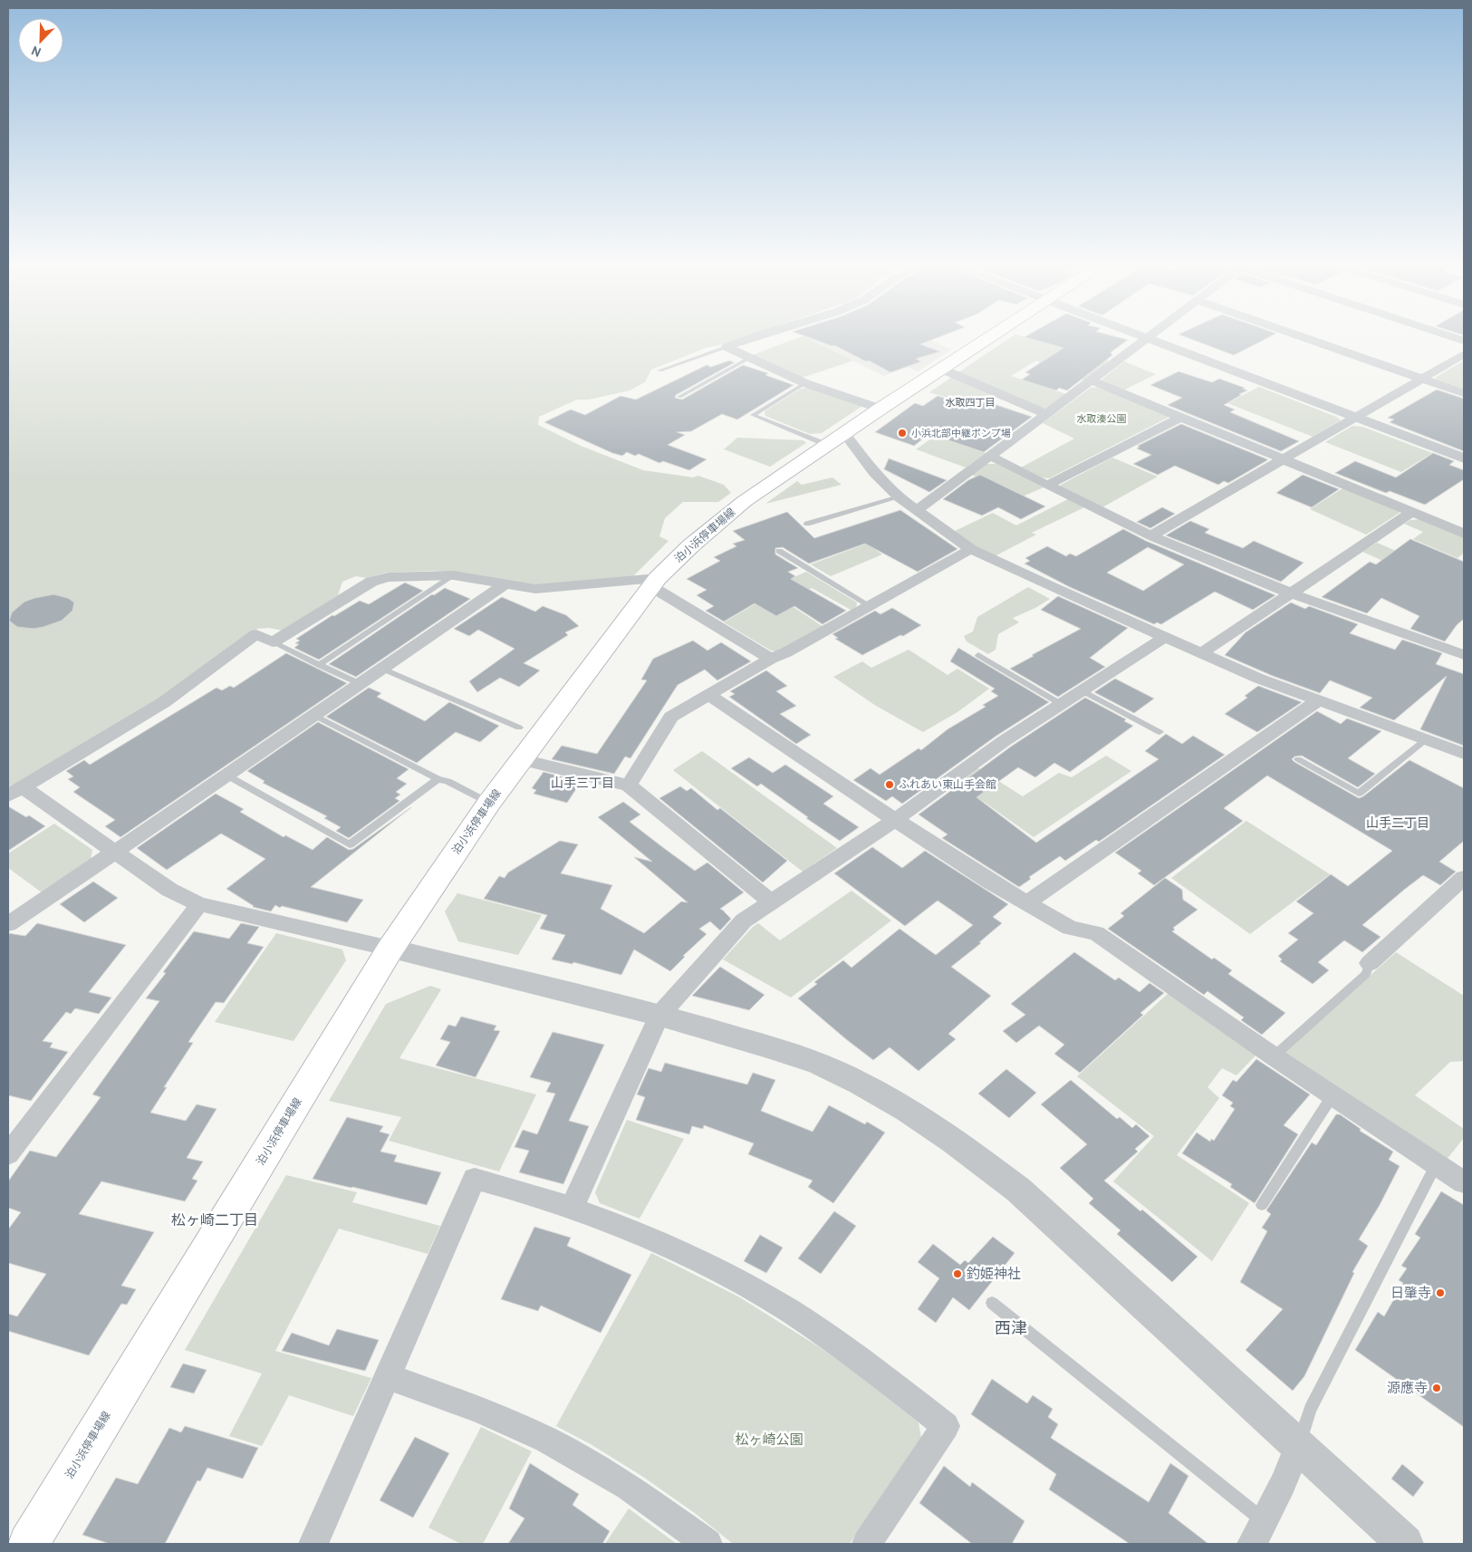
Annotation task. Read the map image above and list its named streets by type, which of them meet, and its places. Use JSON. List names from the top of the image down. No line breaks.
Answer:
{"streets":{"main road":["泊小浜停車場線"]},"districts":["水取四丁目","山手三丁目","山手二丁目","松ヶ崎二丁目","西津"],"parks":["水取湊公園","松ヶ崎公園"],"places":["小浜北部中継ポンプ場","ふれあい東山手会館","釣姫神社","日肇寺","源應寺"],"north":"bottom left"}
